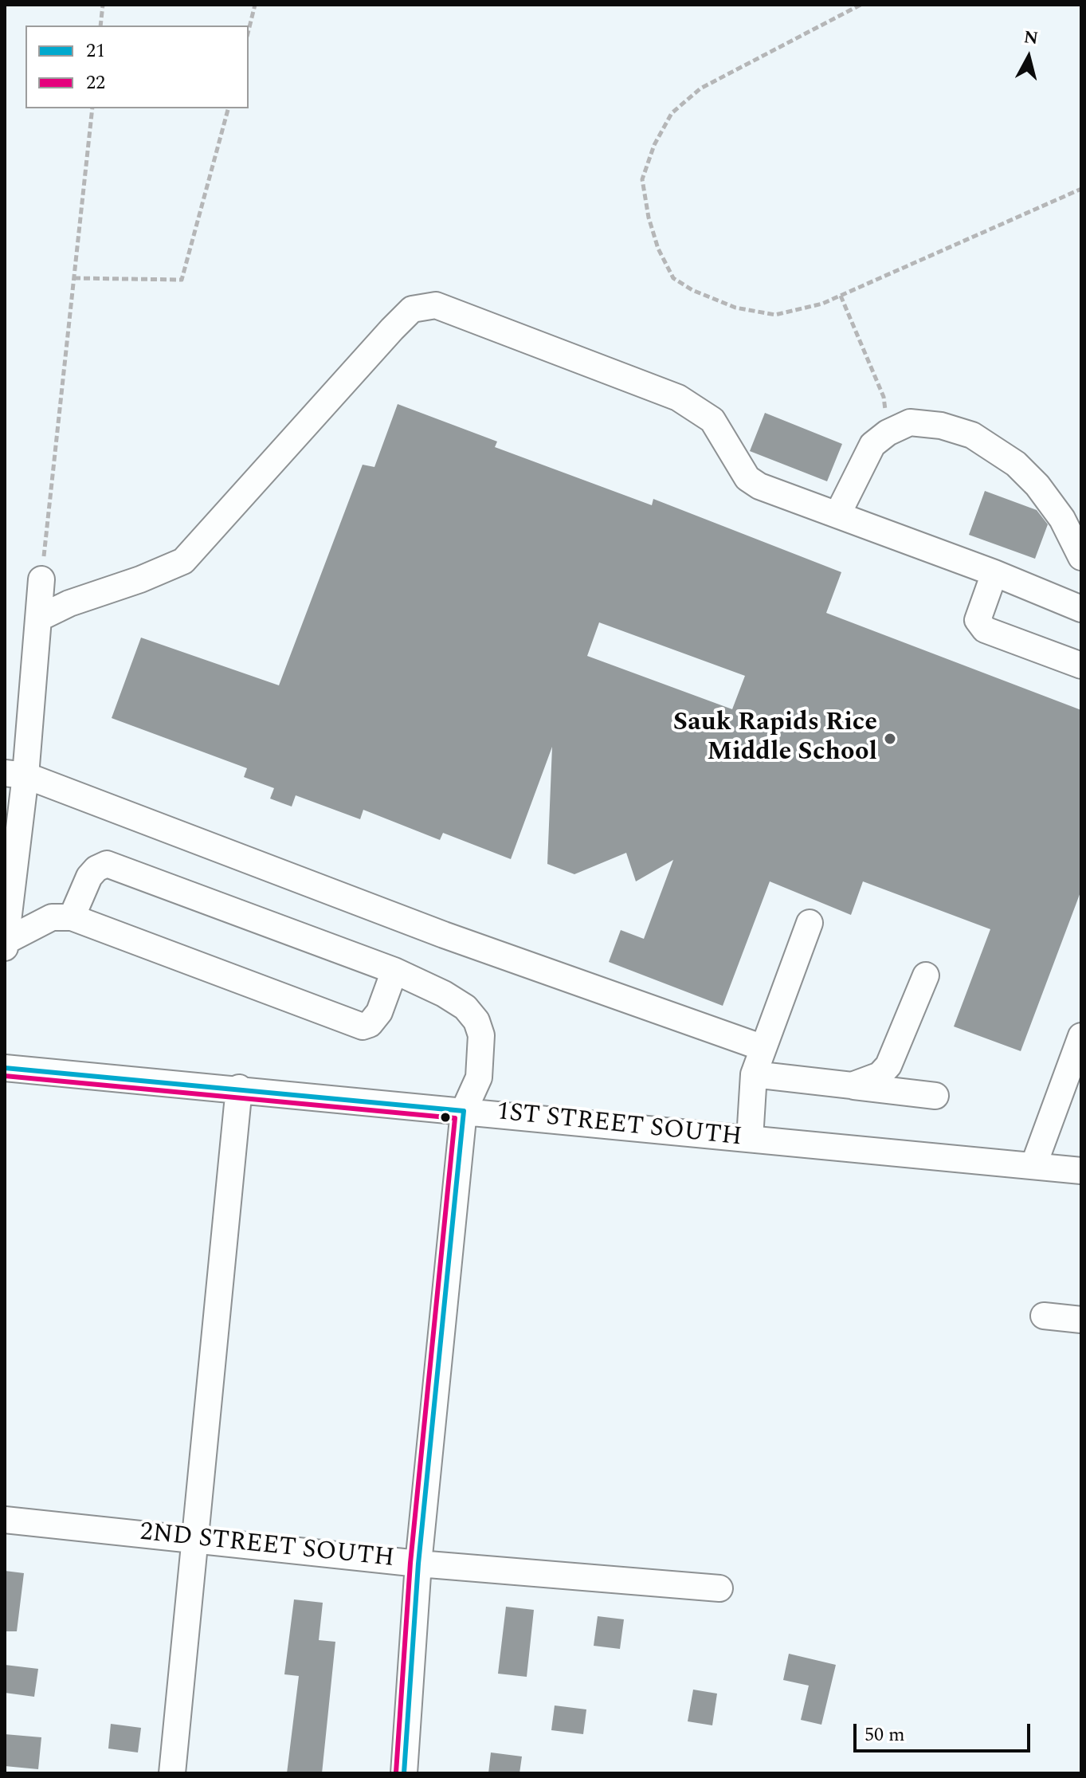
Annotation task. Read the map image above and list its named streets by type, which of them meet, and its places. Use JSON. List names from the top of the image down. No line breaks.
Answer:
{"streets":{"street":["1ST STREET SOUTH","2ND STREET SOUTH"]},"places":["Sauk Rapids Rice Middle School"],"lines":["transit line 21","transit line 22"],"legend":["21","22"],"scale_bar":"50 m","north":"top"}
